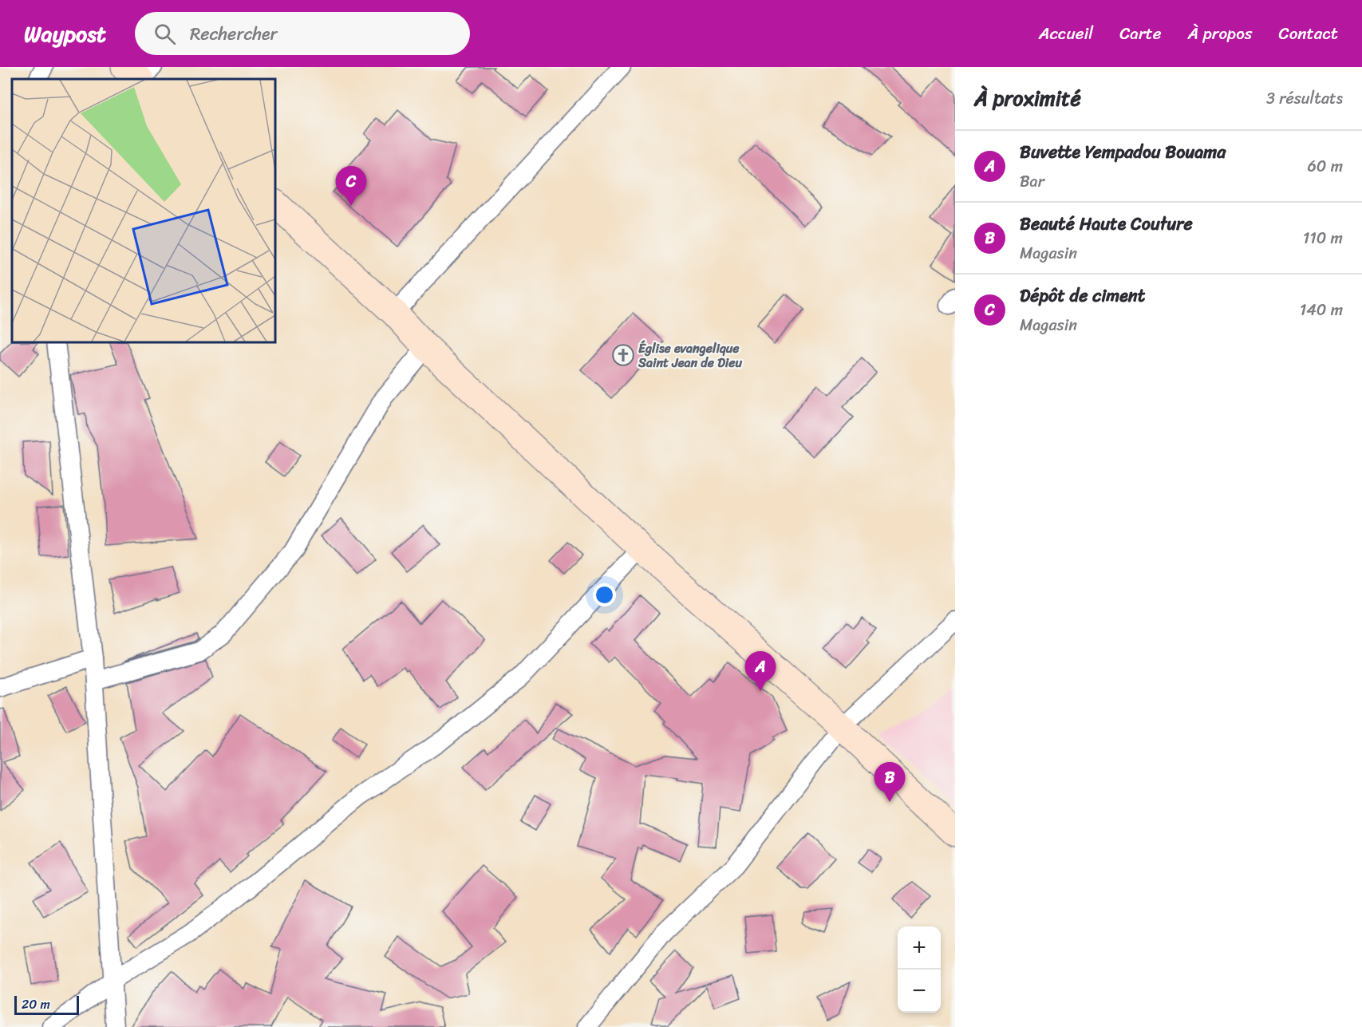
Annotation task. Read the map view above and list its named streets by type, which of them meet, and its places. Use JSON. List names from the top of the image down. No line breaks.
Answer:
{"places":{"church":["Église evangelique Saint Jean de Dieu"]},"scale_bar":"20 m","page":{"header":"Waypost","search":"Rechercher","nav":["Accueil","Carte","À propos","Contact"],"heading":["À proximité","3 résultats"],"list":[{"mark":"A","name":"Buvette Yempadou Bouama","note":"Bar","value":"60 m"},{"mark":"B","name":"Beauté Haute Couture","note":"Magasin","value":"110 m"},{"mark":"C","name":"Dépôt de ciment","note":"Magasin","value":"140 m"}],"pins":["C","A","B"],"map_buttons":["+","−"],"scale":"20 m"}}
